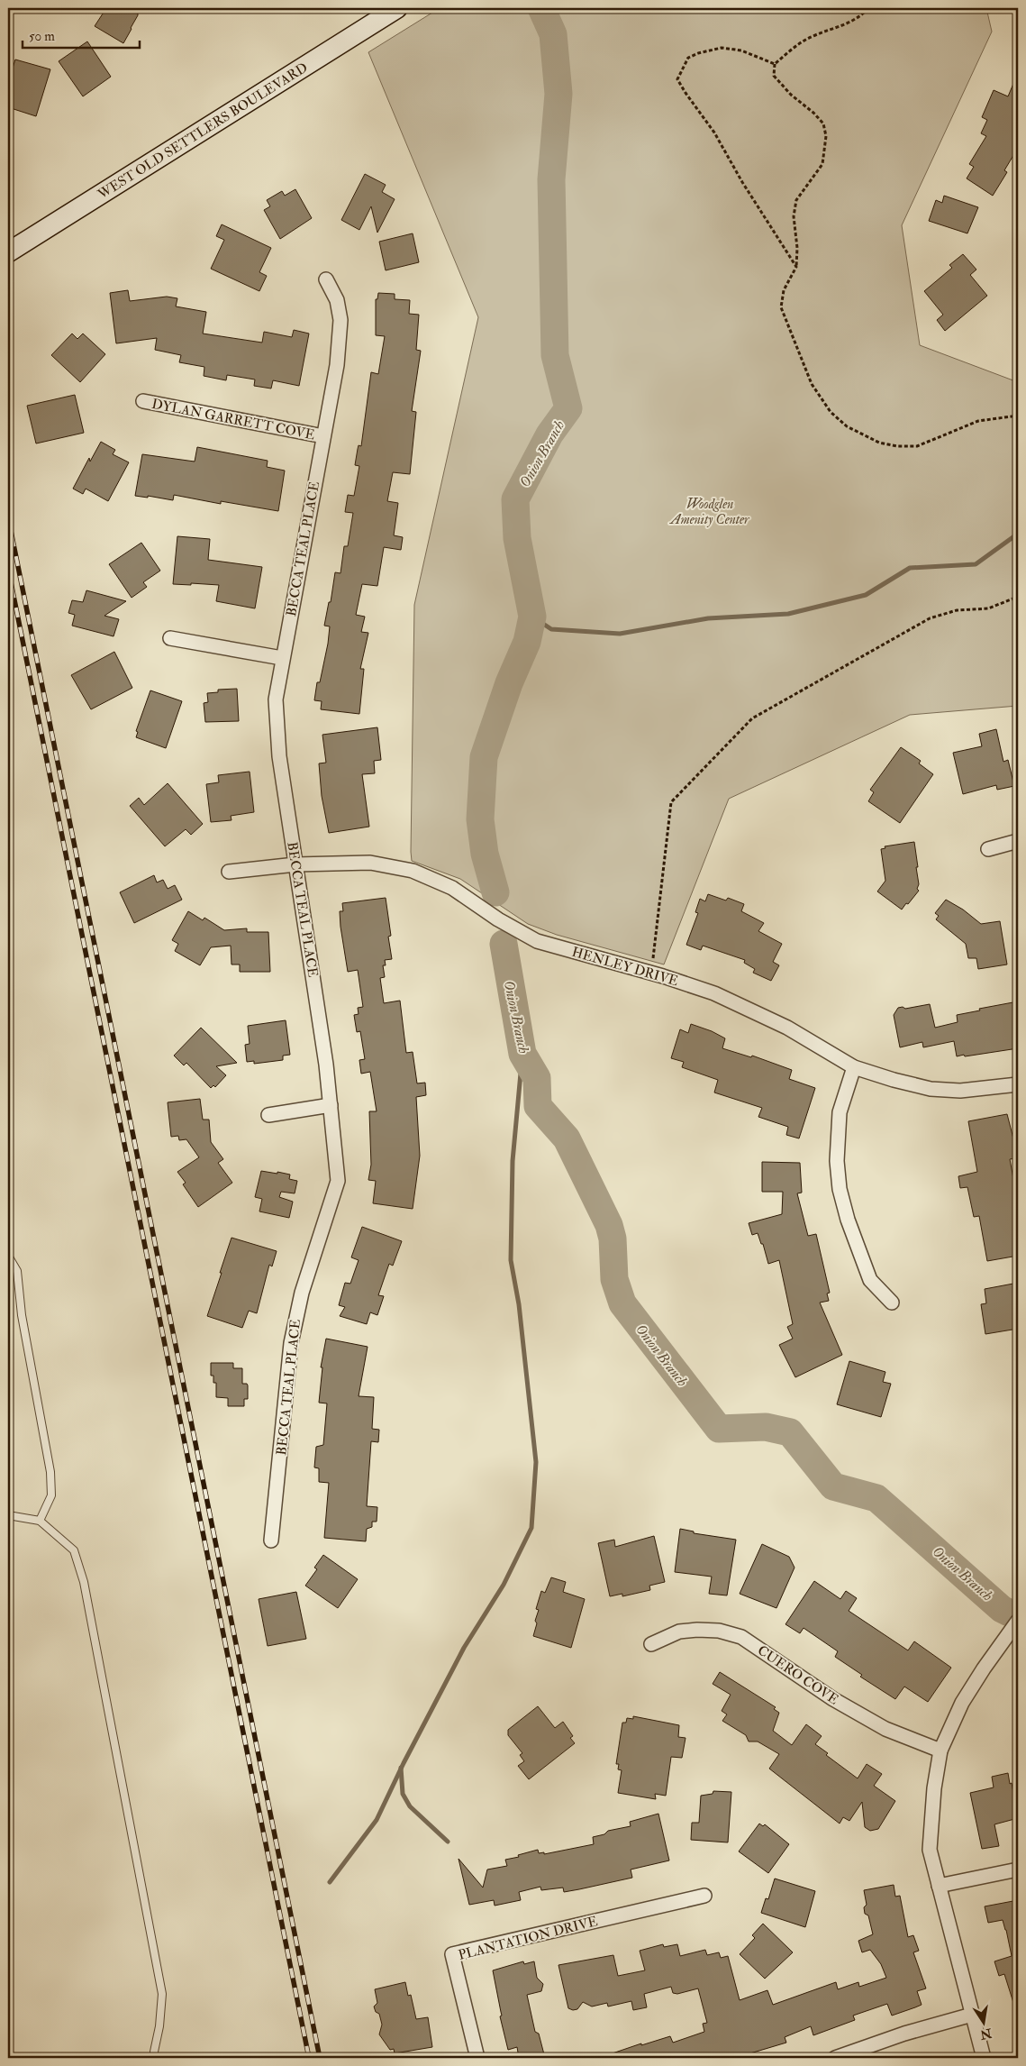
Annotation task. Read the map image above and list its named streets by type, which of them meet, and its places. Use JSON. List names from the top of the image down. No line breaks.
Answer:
{"streets":{"main road":["WEST OLD SETTLERS BOULEVARD"],"street":["DYLAN GARRETT COVE","BECCA TEAL PLACE","HENLEY DRIVE","CUERO COVE","PLANTATION DRIVE"]},"crossings":[["DYLAN GARRETT COVE","BECCA TEAL PLACE"],["BECCA TEAL PLACE","HENLEY DRIVE"]],"water":["Onion Branch"],"parks":["Woodglen Amenity Center"],"scale_bar":"50 m","north":"bottom"}
